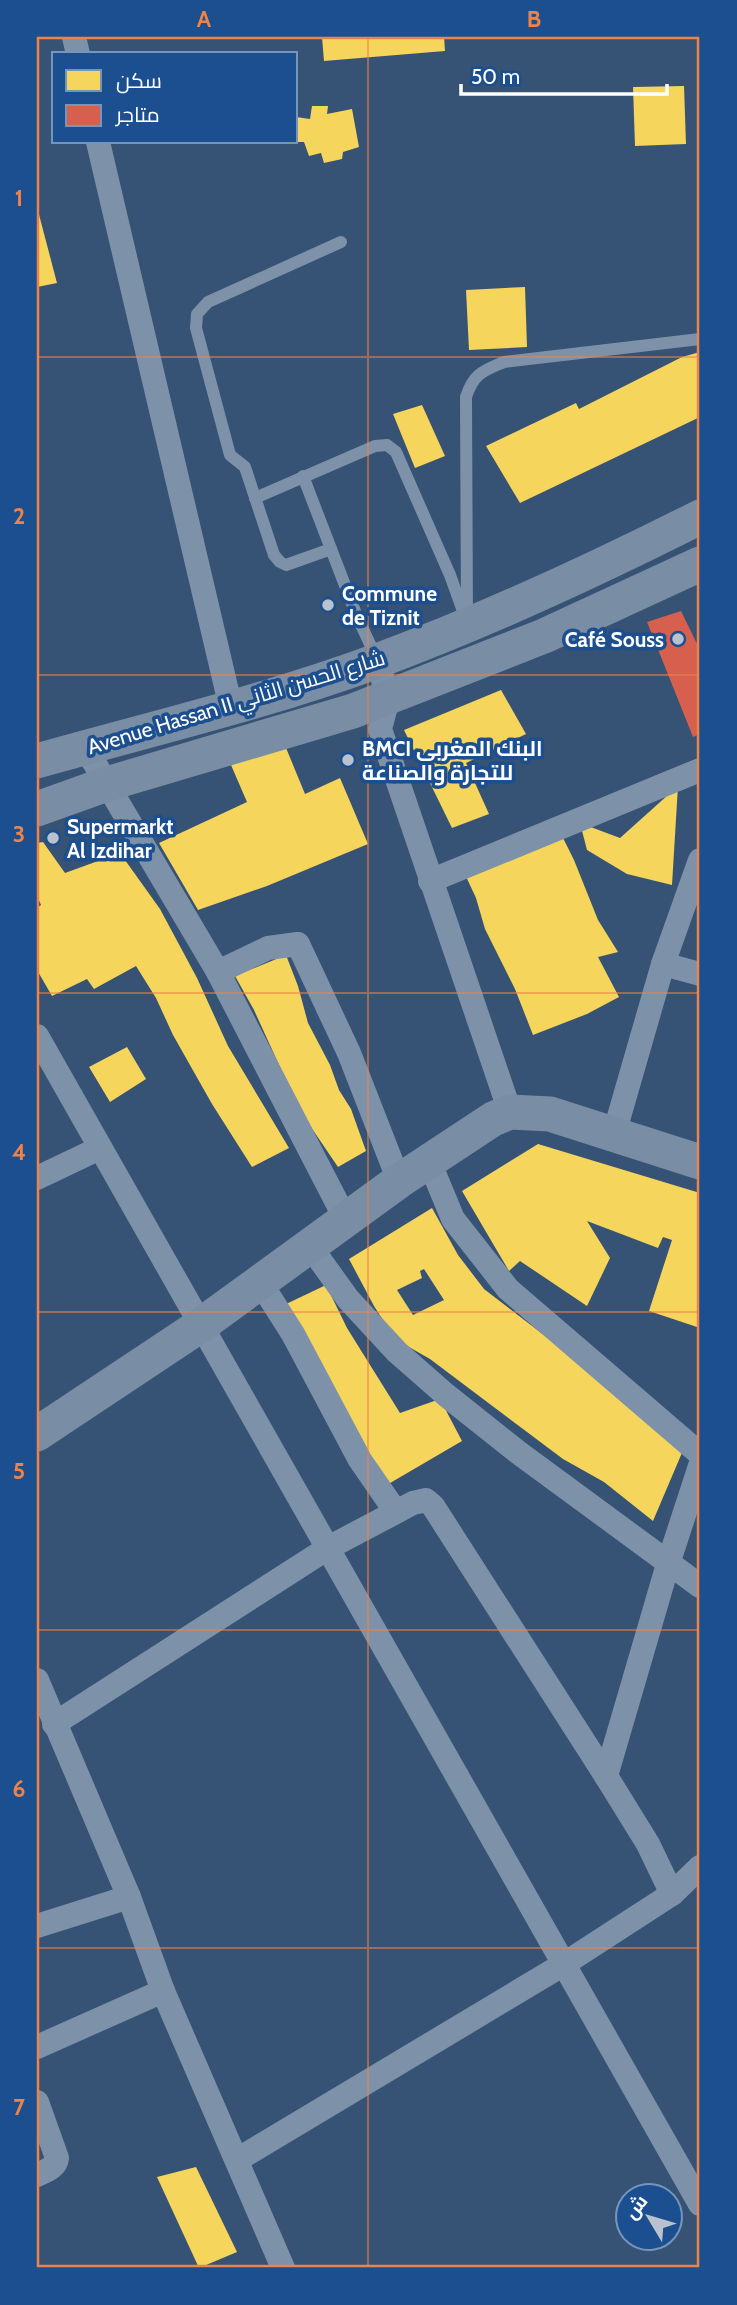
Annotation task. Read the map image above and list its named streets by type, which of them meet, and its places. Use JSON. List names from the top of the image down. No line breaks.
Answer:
{"streets":{"main road":["Avenue Hassan II شارع الحسن الثاني"]},"places":["Commune de Tiznit","Café Souss","BMCI البنك المغربي للتجارة والصناعة","Supermarkt Al Izdihar"],"legend":["سكن","متاجر"],"scale_bar":"50 m","north":"top left","grid":{"columns":["A","B"],"rows":["1","2","3","4","5","6","7"]}}
